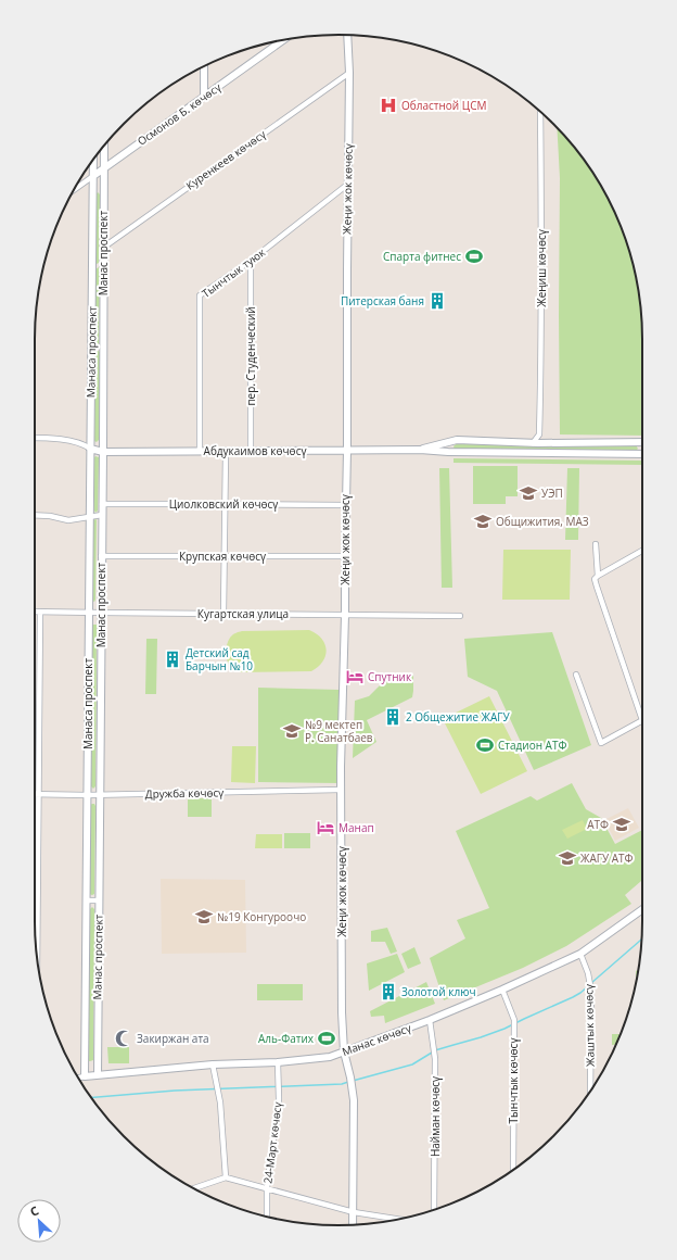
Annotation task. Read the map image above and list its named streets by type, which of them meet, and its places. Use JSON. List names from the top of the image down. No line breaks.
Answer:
{"streets":{"main road":["Осмонов Б. көчөсү","Жеңи жок көчөсү","Манас проспект","Манаса проспект","Абдукаимов көчөсү","Манас көчөсү"],"street":["Куренкеев көчөсү","Жеңиш көчөсү","Тынчтык туюк","пер. Студенческий","Циолковский көчөсү","Крупская көчөсү","Кугартская улица","Дружба көчөсү","Жаштык көчөсү","Тынчтык көчөсү","Найман көчөсү","24-Март көчөсү"]},"crossings":[["Осмонов Б. көчөсү","Манас проспект"],["Осмонов Б. көчөсү","Манаса проспект"],["Куренкеев көчөсү","Жеңи жок көчөсү"],["Куренкеев көчөсү","Манас проспект"],["Жеңи жок көчөсү","Тынчтык туюк"],["Жеңи жок көчөсү","Абдукаимов көчөсү"],["Жеңи жок көчөсү","Циолковский көчөсү"],["Жеңи жок көчөсү","Крупская көчөсү"],["Жеңи жок көчөсү","Кугартская улица"],["Жеңи жок көчөсү","Дружба көчөсү"],["Жеңи жок көчөсү","Манас көчөсү"],["Манас проспект","Абдукаимов көчөсү"],["Манас проспект","Циолковский көчөсү"],["Манас проспект","Крупская көчөсү"],["Манас проспект","Кугартская улица"],["Манас проспект","Дружба көчөсү"],["Манас проспект","Манас көчөсү"],["Тынчтык туюк","пер. Студенческий"],["Тынчтык туюк","Абдукаимов көчөсү"],["Манаса проспект","Абдукаимов көчөсү"],["Манаса проспект","Кугартская улица"],["Манаса проспект","Дружба көчөсү"],["Манаса проспект","Манас көчөсү"],["пер. Студенческий","Абдукаимов көчөсү"],["Жаштык көчөсү","Манас көчөсү"],["Манас көчөсү","Тынчтык көчөсү"],["Манас көчөсү","Найман көчөсү"],["Манас көчөсү","24-Март көчөсү"]],"places":{"hospital":["Областной ЦСМ"],"sports":["Спарта фитнес","Стадион АТФ","Аль-Фатих"],"building":["Питерская баня","Детский сад Барчын №10","2 Общежитие ЖАГУ","Золотой ключ"],"school or university":["УЭП","Общижития, МАЗ","№9 мектеп Р. Санатбаев","АТФ","ЖАГУ АТФ","№19 Конгуроочо"],"hotel":["Спутник","Манап"],"mosque":["Закиржан ата"]},"north":"top left"}
